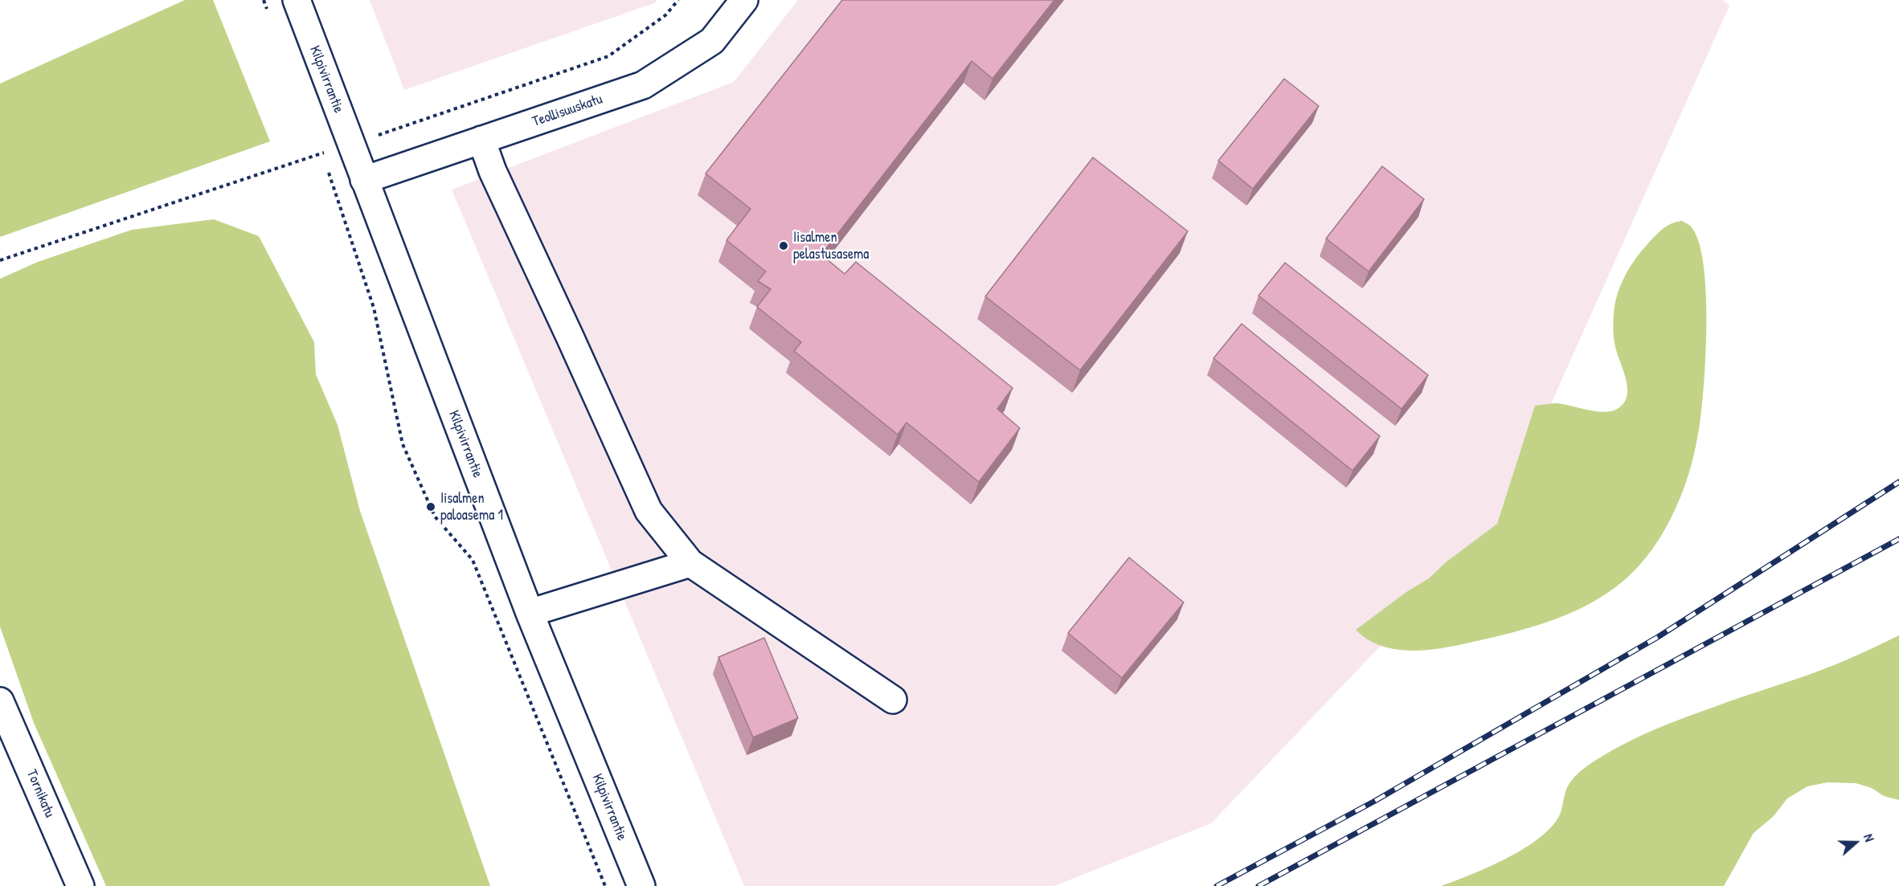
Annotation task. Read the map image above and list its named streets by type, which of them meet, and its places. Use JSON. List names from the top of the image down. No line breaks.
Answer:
{"streets":{"street":["Kilpivirrantie","Teollisuuskatu","Tornikatu"]},"crossings":[["Kilpivirrantie","Teollisuuskatu"]],"places":["Iisalmen pelastusasema","Iisalmen paloasema 1"],"north":"right"}
